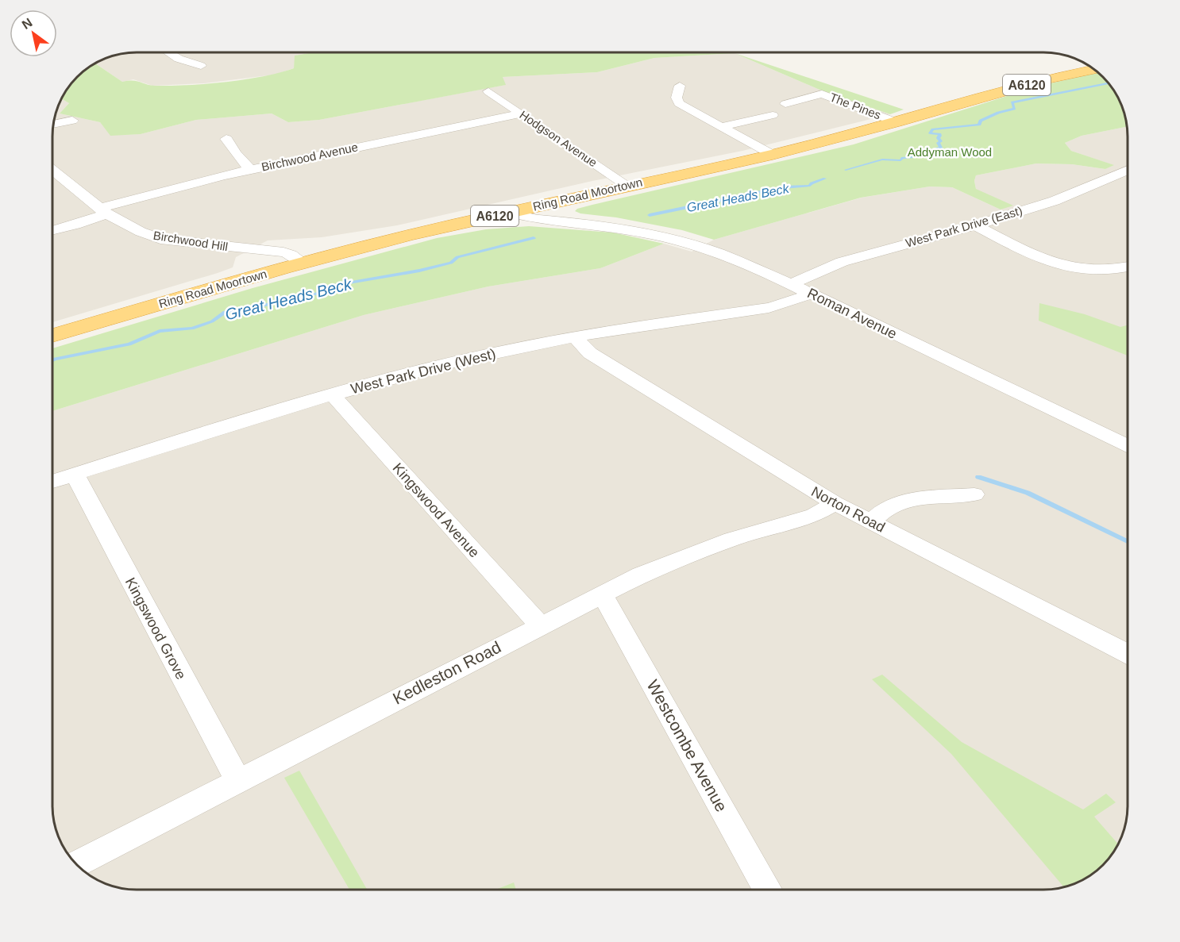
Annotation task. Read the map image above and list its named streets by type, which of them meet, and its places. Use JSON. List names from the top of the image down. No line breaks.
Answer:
{"streets":{"highway":["A6120","Ring Road Moortown"],"street":["The Pines","Hodgson Avenue","Birchwood Avenue","West Park Drive (East)","Birchwood Hill","Roman Avenue","West Park Drive (West)","Norton Road","Kingswood Avenue","Kingswood Grove","Kedleston Road","Westcombe Avenue"]},"crossings":[["The Pines","Ring Road Moortown"],["Hodgson Avenue","Birchwood Avenue"],["Hodgson Avenue","Ring Road Moortown"],["Birchwood Avenue","Birchwood Hill"],["Ring Road Moortown","Birchwood Hill"],["Ring Road Moortown","Roman Avenue"],["West Park Drive (East)","Roman Avenue"],["Roman Avenue","West Park Drive (West)"],["West Park Drive (West)","Norton Road"],["West Park Drive (West)","Kingswood Avenue"],["West Park Drive (West)","Kingswood Grove"],["Norton Road","Kedleston Road"],["Kingswood Avenue","Kedleston Road"],["Kingswood Grove","Kedleston Road"],["Kedleston Road","Westcombe Avenue"]],"water":["Great Heads Beck"],"parks":["Addyman Wood"],"north":"top left"}
